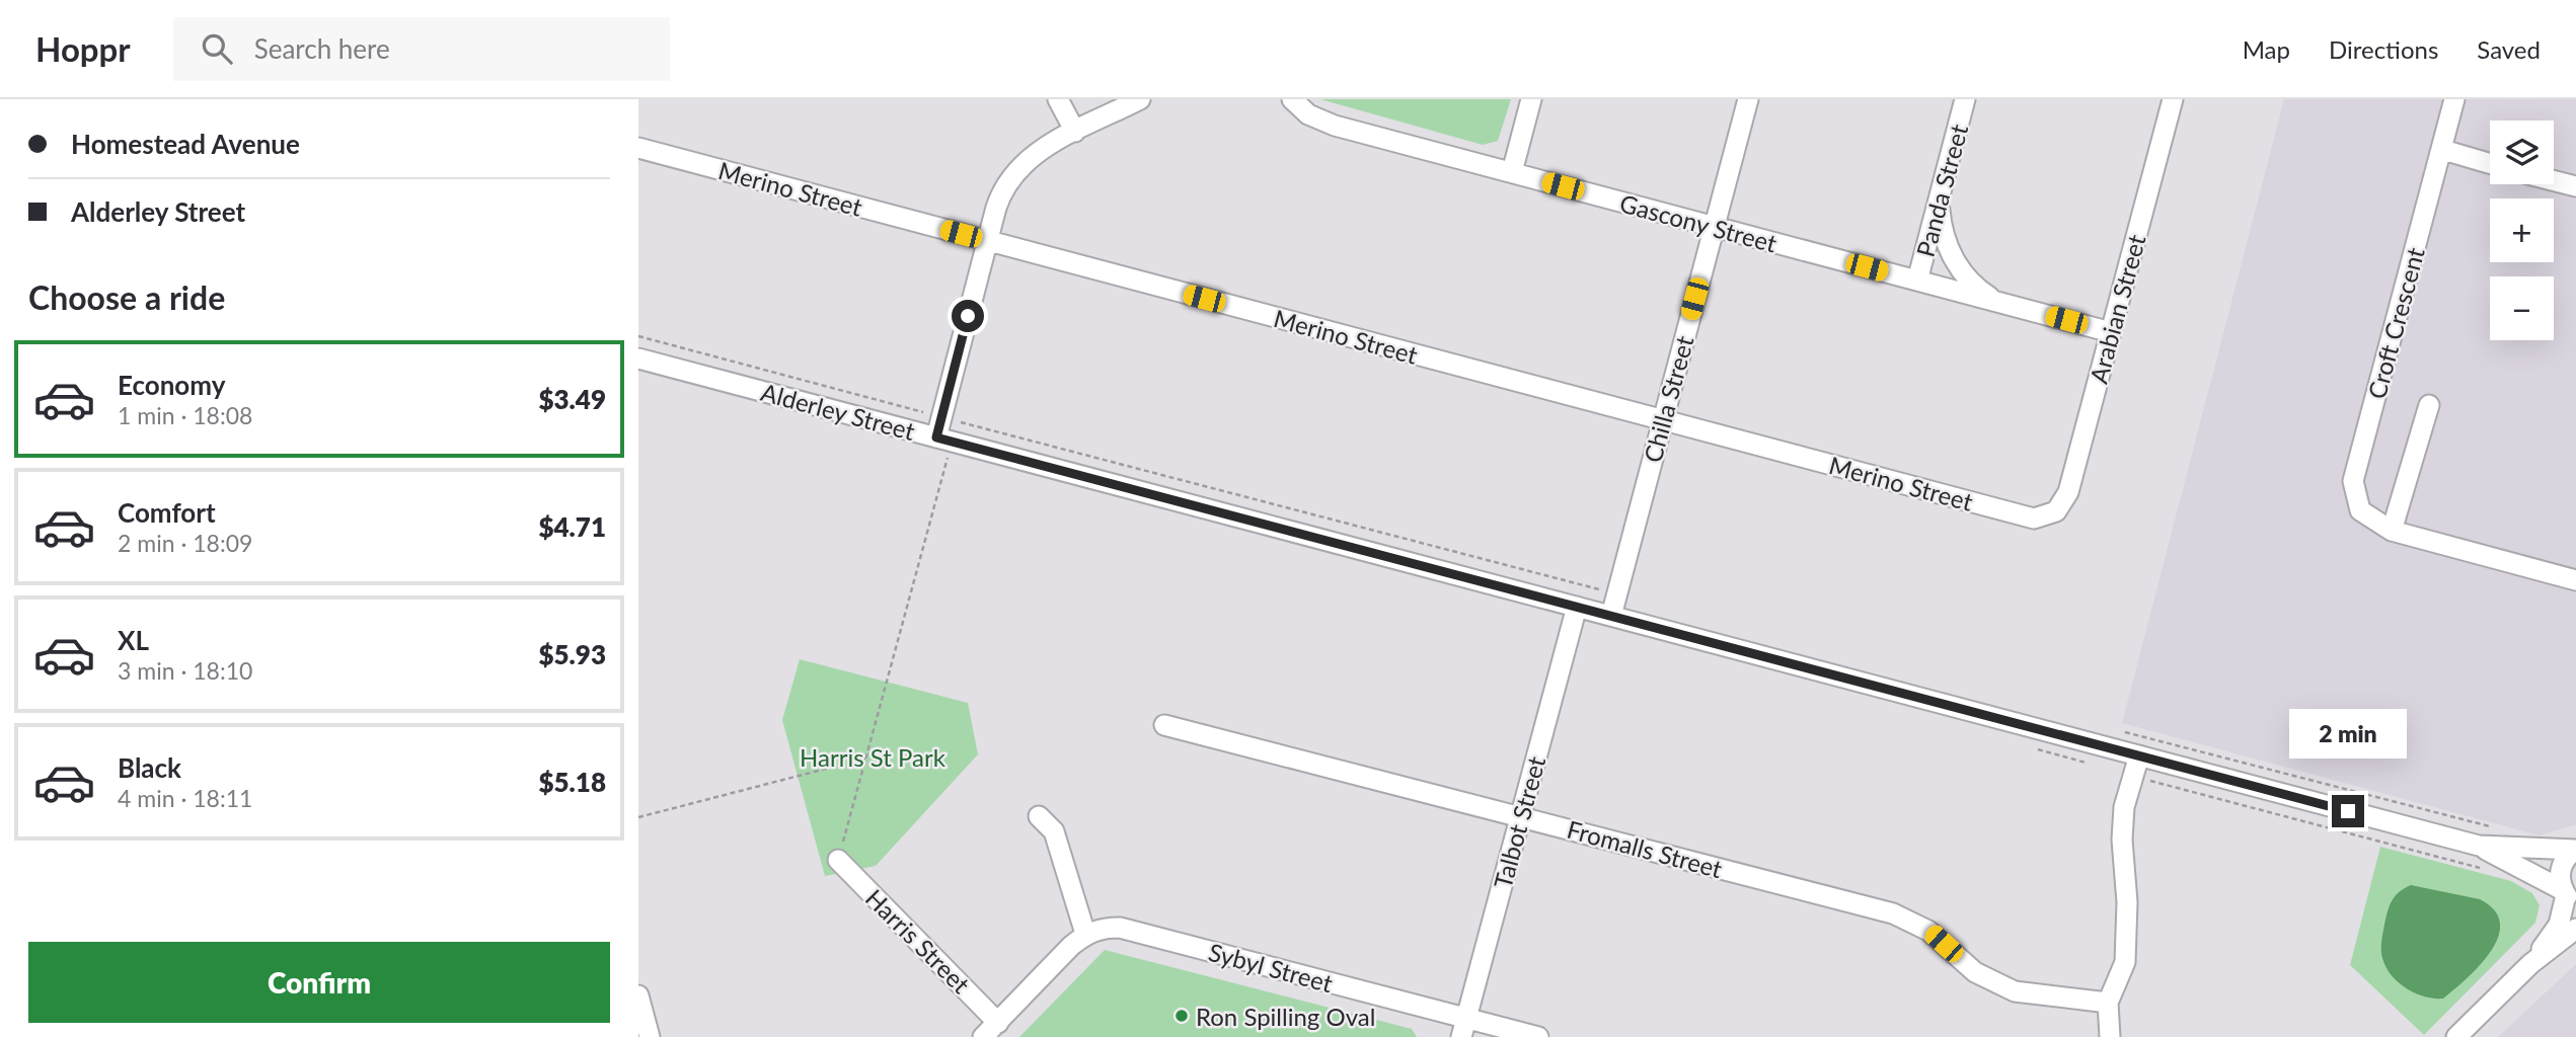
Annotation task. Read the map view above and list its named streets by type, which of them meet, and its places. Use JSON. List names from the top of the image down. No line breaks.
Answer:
{"streets":{"street":["Merino Street","Panda Street","Gascony Street","Arabian Street","Croft Crescent","Chilla Street","Alderley Street","Talbot Street","Fromalls Street","Harris Street","Sybyl Street"]},"crossings":[["Merino Street","Arabian Street"],["Merino Street","Chilla Street"],["Panda Street","Gascony Street"],["Gascony Street","Arabian Street"],["Gascony Street","Chilla Street"],["Chilla Street","Alderley Street"],["Alderley Street","Talbot Street"],["Talbot Street","Fromalls Street"],["Talbot Street","Sybyl Street"]],"parks":["Harris St Park"],"places":["Ron Spilling Oval"],"page":{"header":"Hoppr","search":"Search here","nav":["Map","Directions","Saved"],"banner":["Homestead Avenue","Alderley Street"],"map_buttons":["+","−"],"heading":"Choose a ride","list":[{"name":"Economy","note":"1 min · 18:08","value":"$3.49"},{"name":"Comfort","note":"2 min · 18:09","value":"$4.71"},{"name":"XL","note":"3 min · 18:10","value":"$5.93"},{"name":"Black","note":"4 min · 18:11","value":"$5.18"}],"bubble":"2 min","buttons":"Confirm"}}
